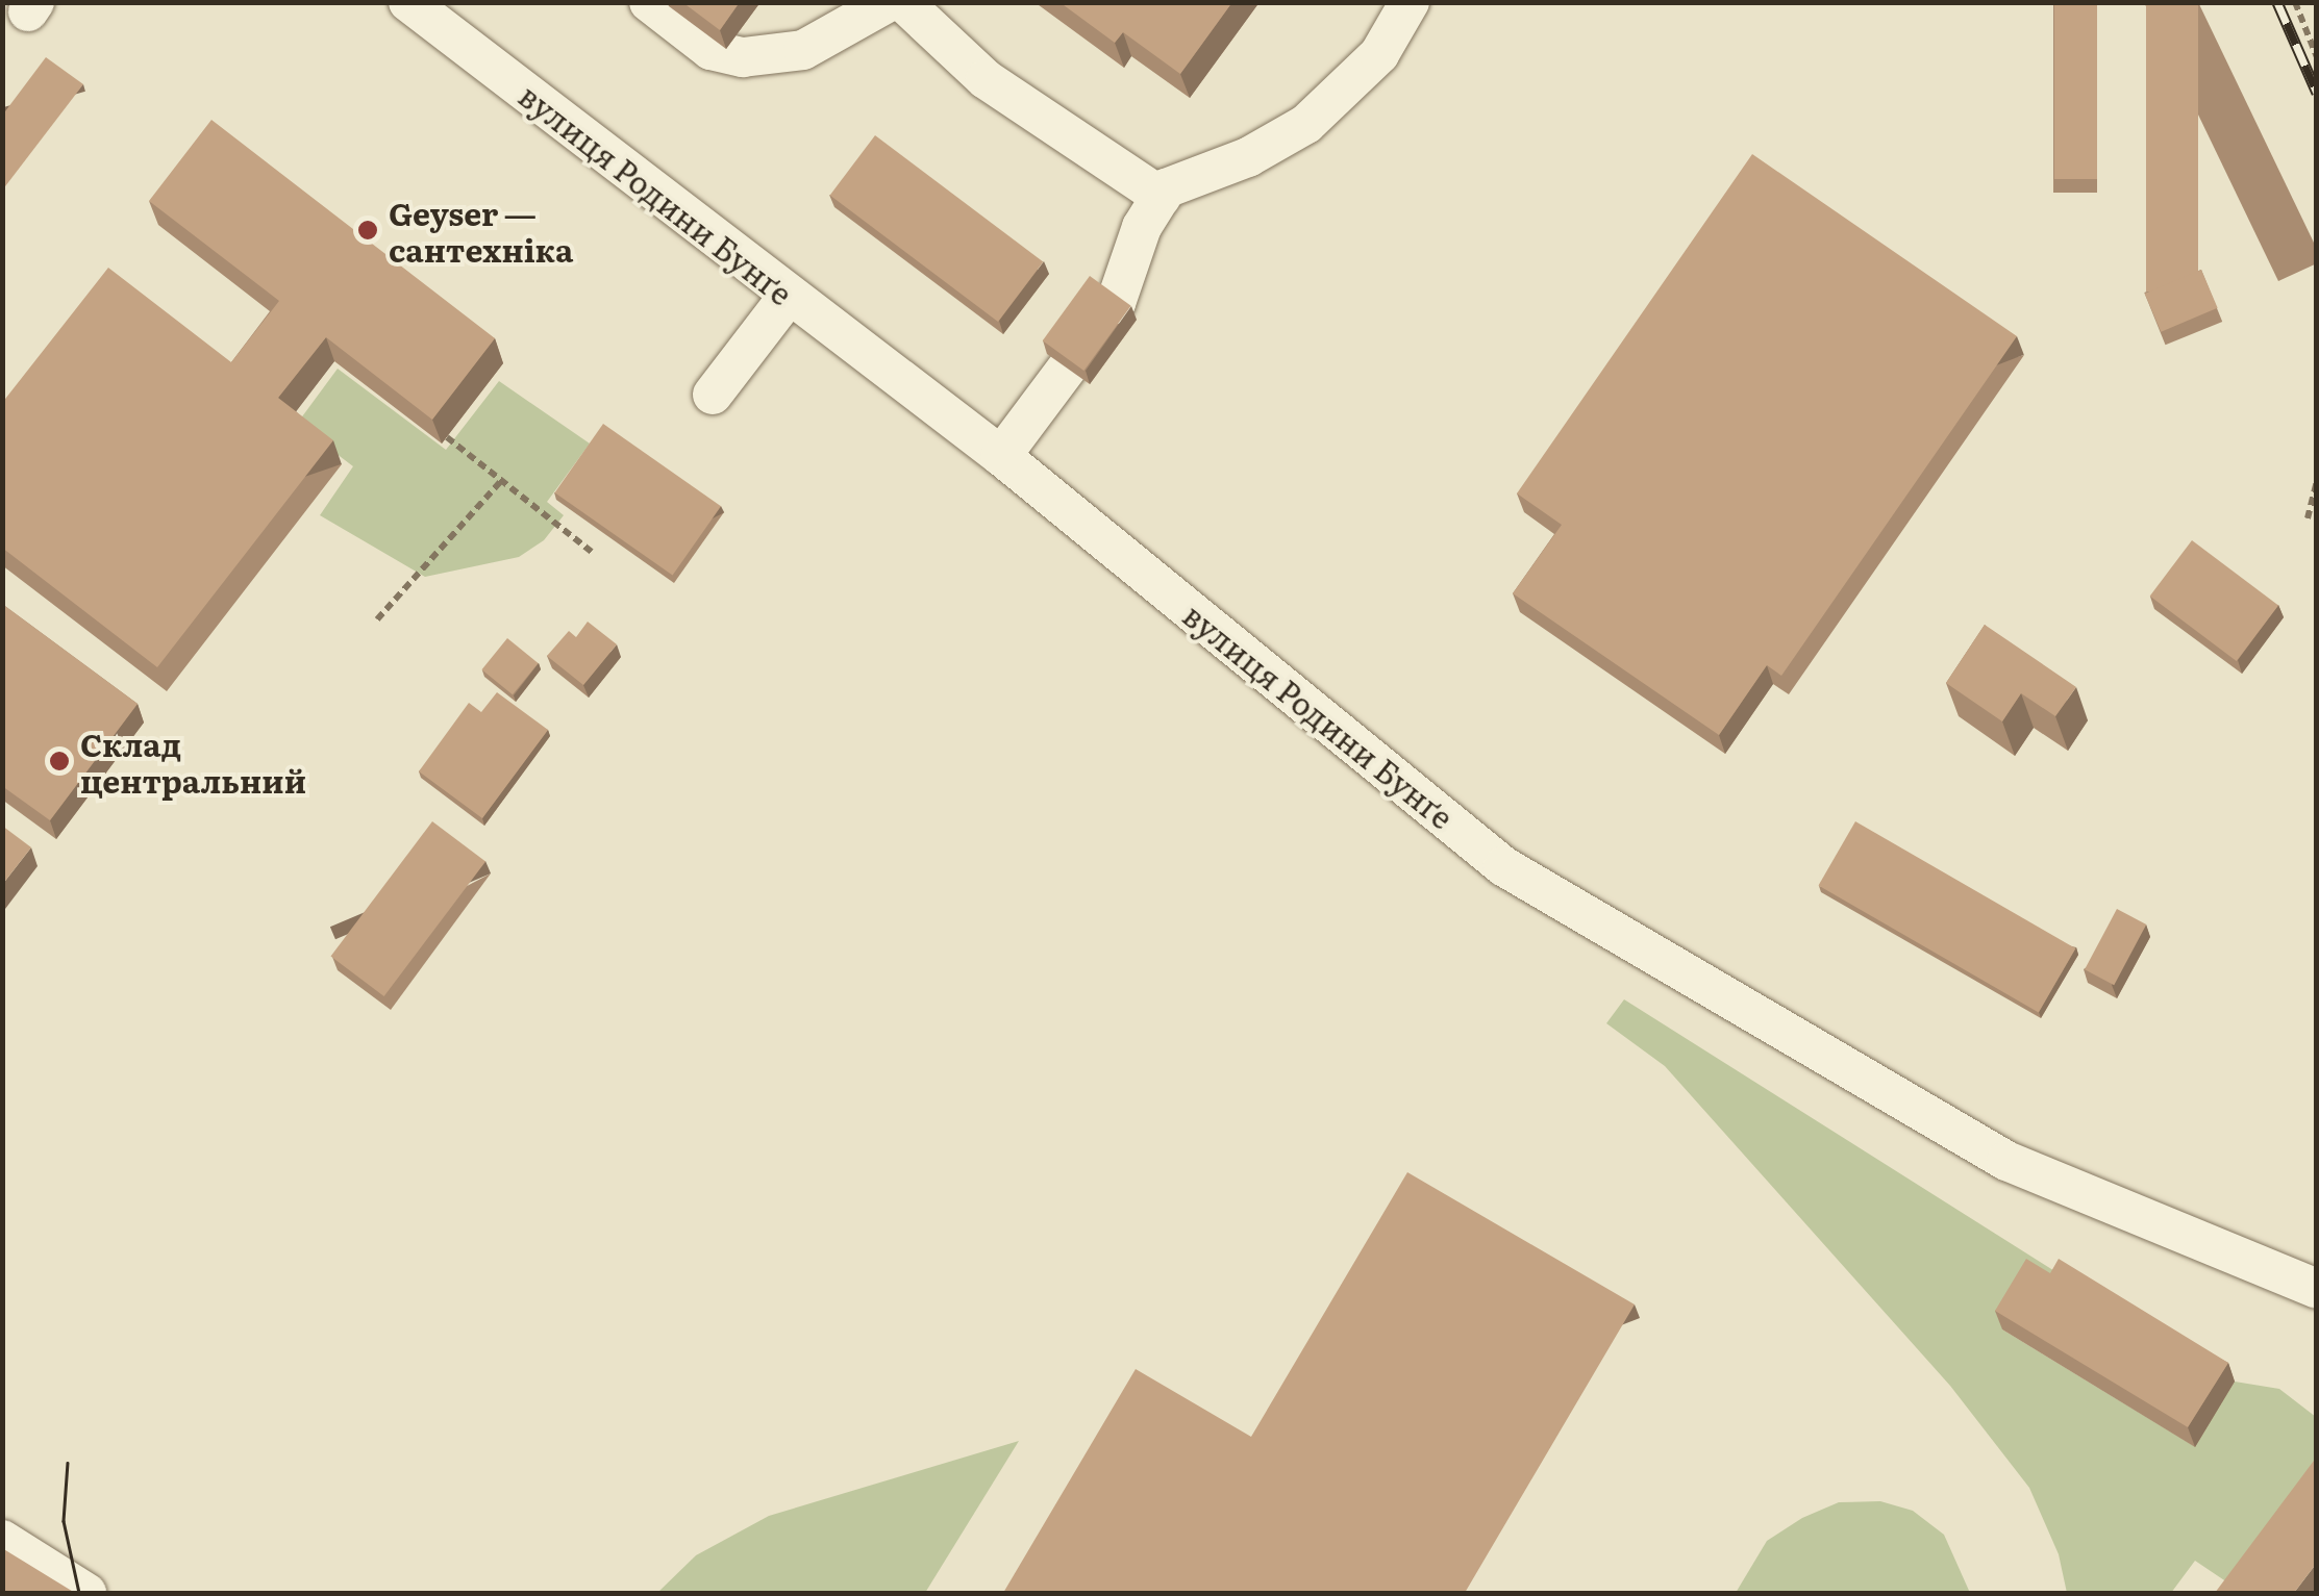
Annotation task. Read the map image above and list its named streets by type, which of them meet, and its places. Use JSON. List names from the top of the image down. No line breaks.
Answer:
{"streets":{"street":["вулиця Родини Бунґе"]},"places":["Geyser — сантехніка","Склад центральний"]}
